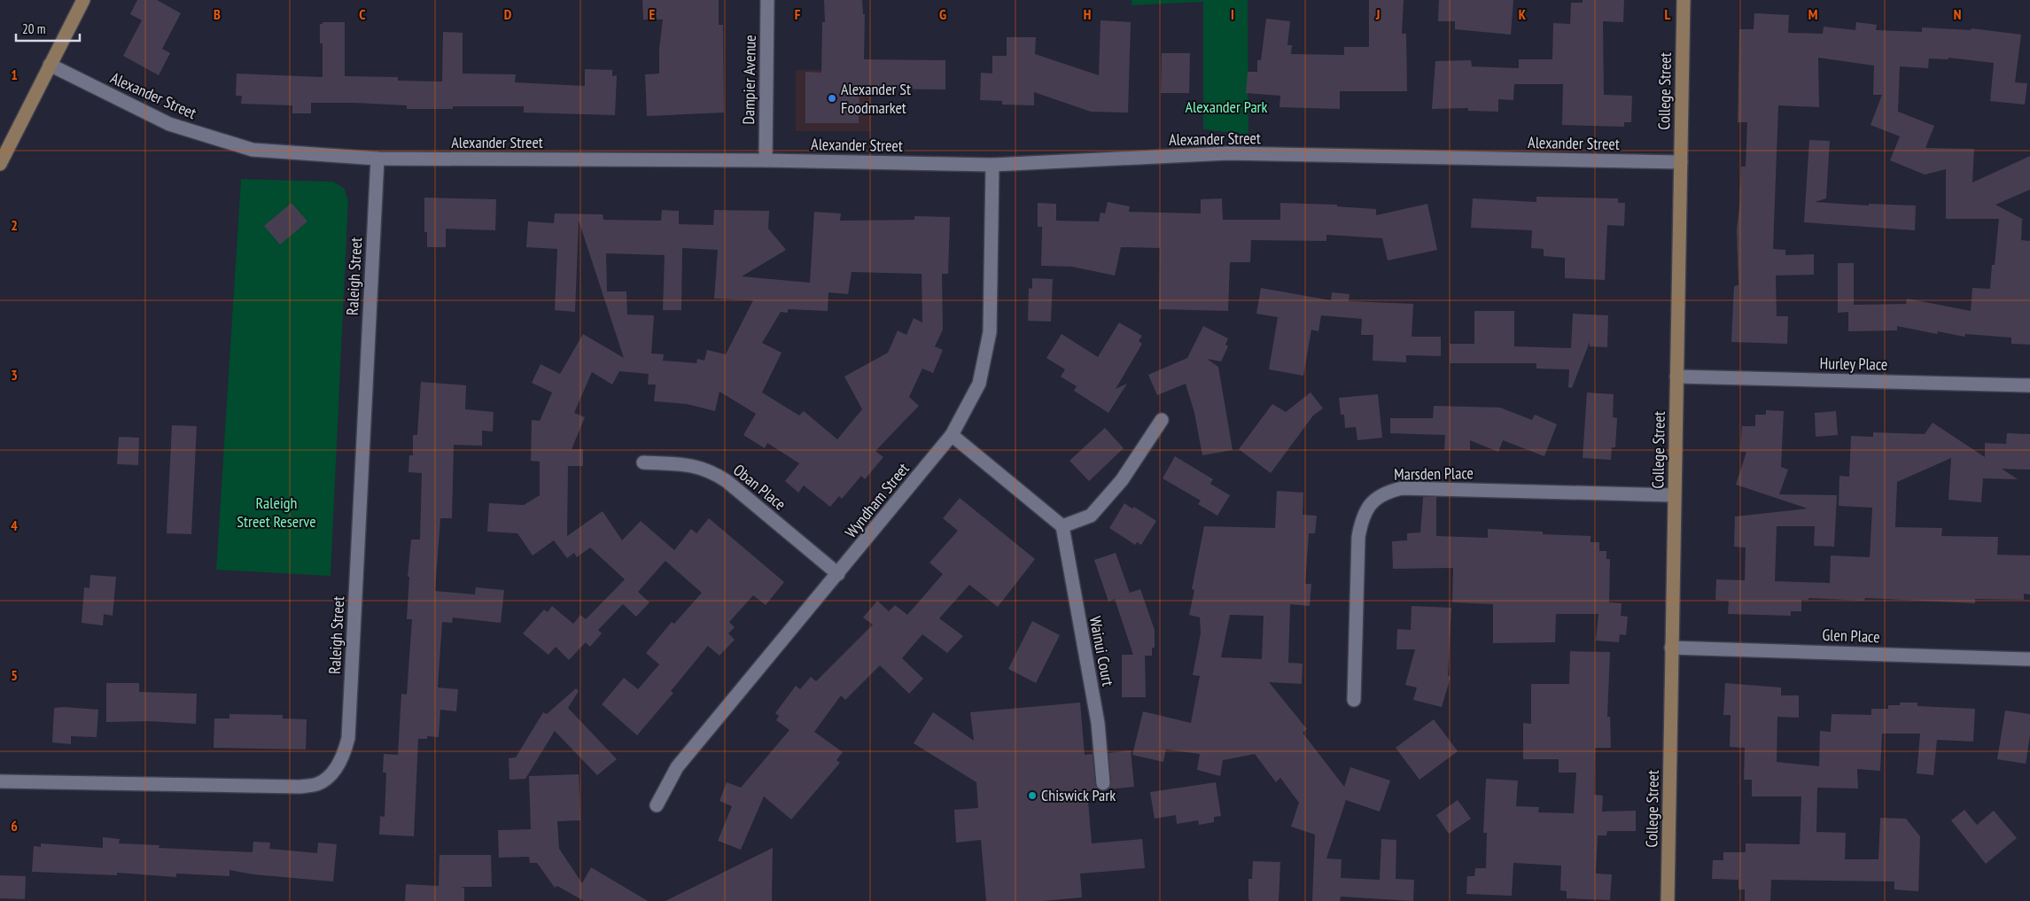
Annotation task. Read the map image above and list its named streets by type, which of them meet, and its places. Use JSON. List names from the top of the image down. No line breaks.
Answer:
{"streets":{"main road":["College Street"],"street":["Dampier Avenue","Alexander Street","Raleigh Street","Hurley Place","Marsden Place","Oban Place","Wyndham Street","Glen Place","Wainui Court"]},"crossings":[["Dampier Avenue","Alexander Street"],["College Street","Alexander Street"],["College Street","Hurley Place"],["College Street","Marsden Place"],["College Street","Glen Place"],["Alexander Street","Raleigh Street"],["Alexander Street","Wyndham Street"],["Oban Place","Wyndham Street"]],"parks":["Alexander Park","Raleigh Street Reserve"],"places":["Alexander St Foodmarket","Chiswick Park"],"scale_bar":"20 m","grid":{"columns":["B","C","D","E","F","G","H","I","J","K","L","M","N"],"rows":["1","2","3","4","5","6"]}}
